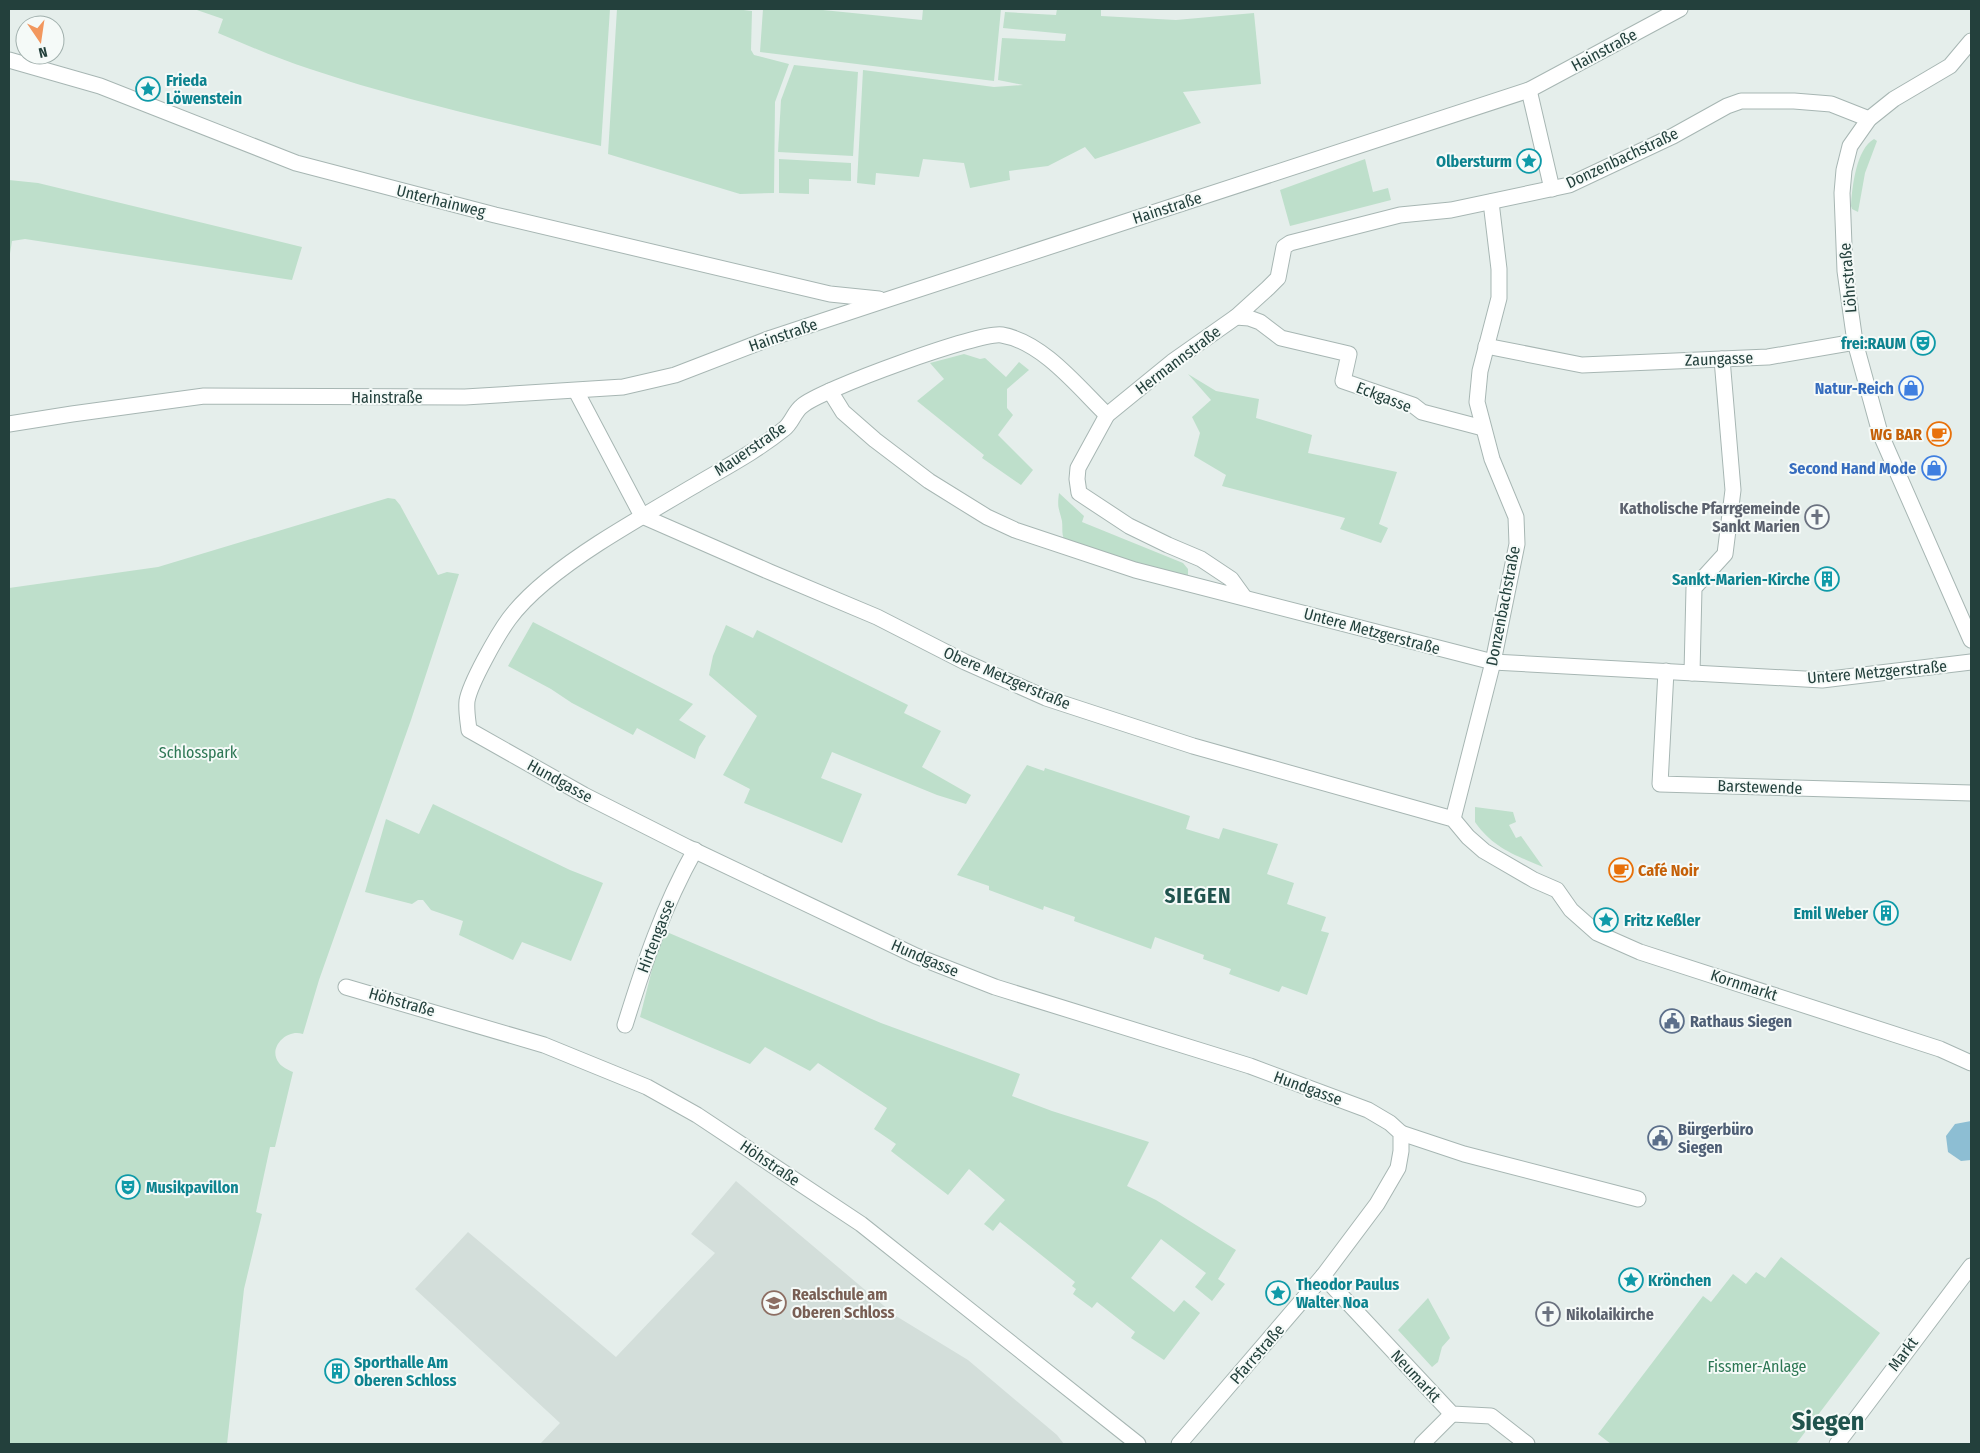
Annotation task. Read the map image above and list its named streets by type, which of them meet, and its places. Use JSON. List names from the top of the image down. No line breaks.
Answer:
{"streets":{"street":["Hainstraße","Donzenbachstraße","Unterhainweg","Löhrstraße","Zaungasse","Hermannstraße","Eckgasse","Mauerstraße","Untere Metzgerstraße","Obere Metzgerstraße","Hundgasse","Barstewende","Hirtengasse","Kornmarkt","Höhstraße","Pfarrstraße","Markt","Neumarkt"]},"crossings":[["Hainstraße","Unterhainweg"],["Donzenbachstraße","Löhrstraße"],["Donzenbachstraße","Zaungasse"],["Donzenbachstraße","Hermannstraße"],["Donzenbachstraße","Eckgasse"],["Donzenbachstraße","Untere Metzgerstraße"],["Donzenbachstraße","Obere Metzgerstraße"],["Donzenbachstraße","Kornmarkt"],["Löhrstraße","Zaungasse"],["Hermannstraße","Eckgasse"],["Hermannstraße","Mauerstraße"],["Hermannstraße","Untere Metzgerstraße"],["Mauerstraße","Untere Metzgerstraße"],["Mauerstraße","Obere Metzgerstraße"],["Mauerstraße","Hundgasse"],["Untere Metzgerstraße","Barstewende"],["Obere Metzgerstraße","Kornmarkt"],["Hundgasse","Hirtengasse"],["Hundgasse","Pfarrstraße"],["Pfarrstraße","Neumarkt"]],"districts":["SIEGEN","Siegen"],"parks":["Schlosspark","Fissmer-Anlage"],"places":{"place":["Frieda Löwenstein","Olbersturm","Fritz Keßler","Krönchen","Theodor Paulus Walter Noa"],"theatre":["frei:RAUM","Musikpavillon"],"shop":["Natur-Reich","Second Hand Mode"],"cafe":["WG BAR","Café Noir"],"church":["Katholische Pfarrgemeinde Sankt Marien","Nikolaikirche"],"building":["Sankt-Marien-Kirche","Emil Weber","Sporthalle Am Oberen Schloss"],"public building":["Rathaus Siegen","Bürgerbüro Siegen"],"school or university":["Realschule am Oberen Schloss"]},"north":"bottom"}
